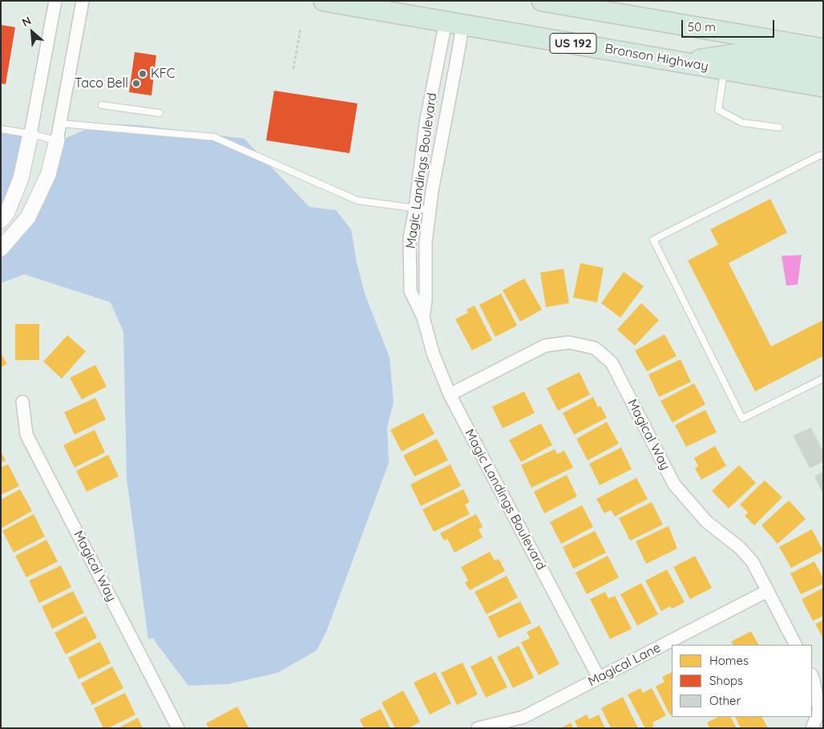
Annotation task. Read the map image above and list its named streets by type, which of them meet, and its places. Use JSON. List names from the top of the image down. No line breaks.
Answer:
{"streets":{"highway":["US 192","Bronson Highway"],"street":["Magic Landings Boulevard","Magical Way","Magical Lane"]},"crossings":[["Bronson Highway","Magic Landings Boulevard"],["Magic Landings Boulevard","Magical Way"],["Magic Landings Boulevard","Magical Lane"],["Magical Way","Magical Lane"]],"places":["KFC","Taco Bell"],"legend":["Homes","Shops","Other"],"scale_bar":"50 m","north":"top left"}
